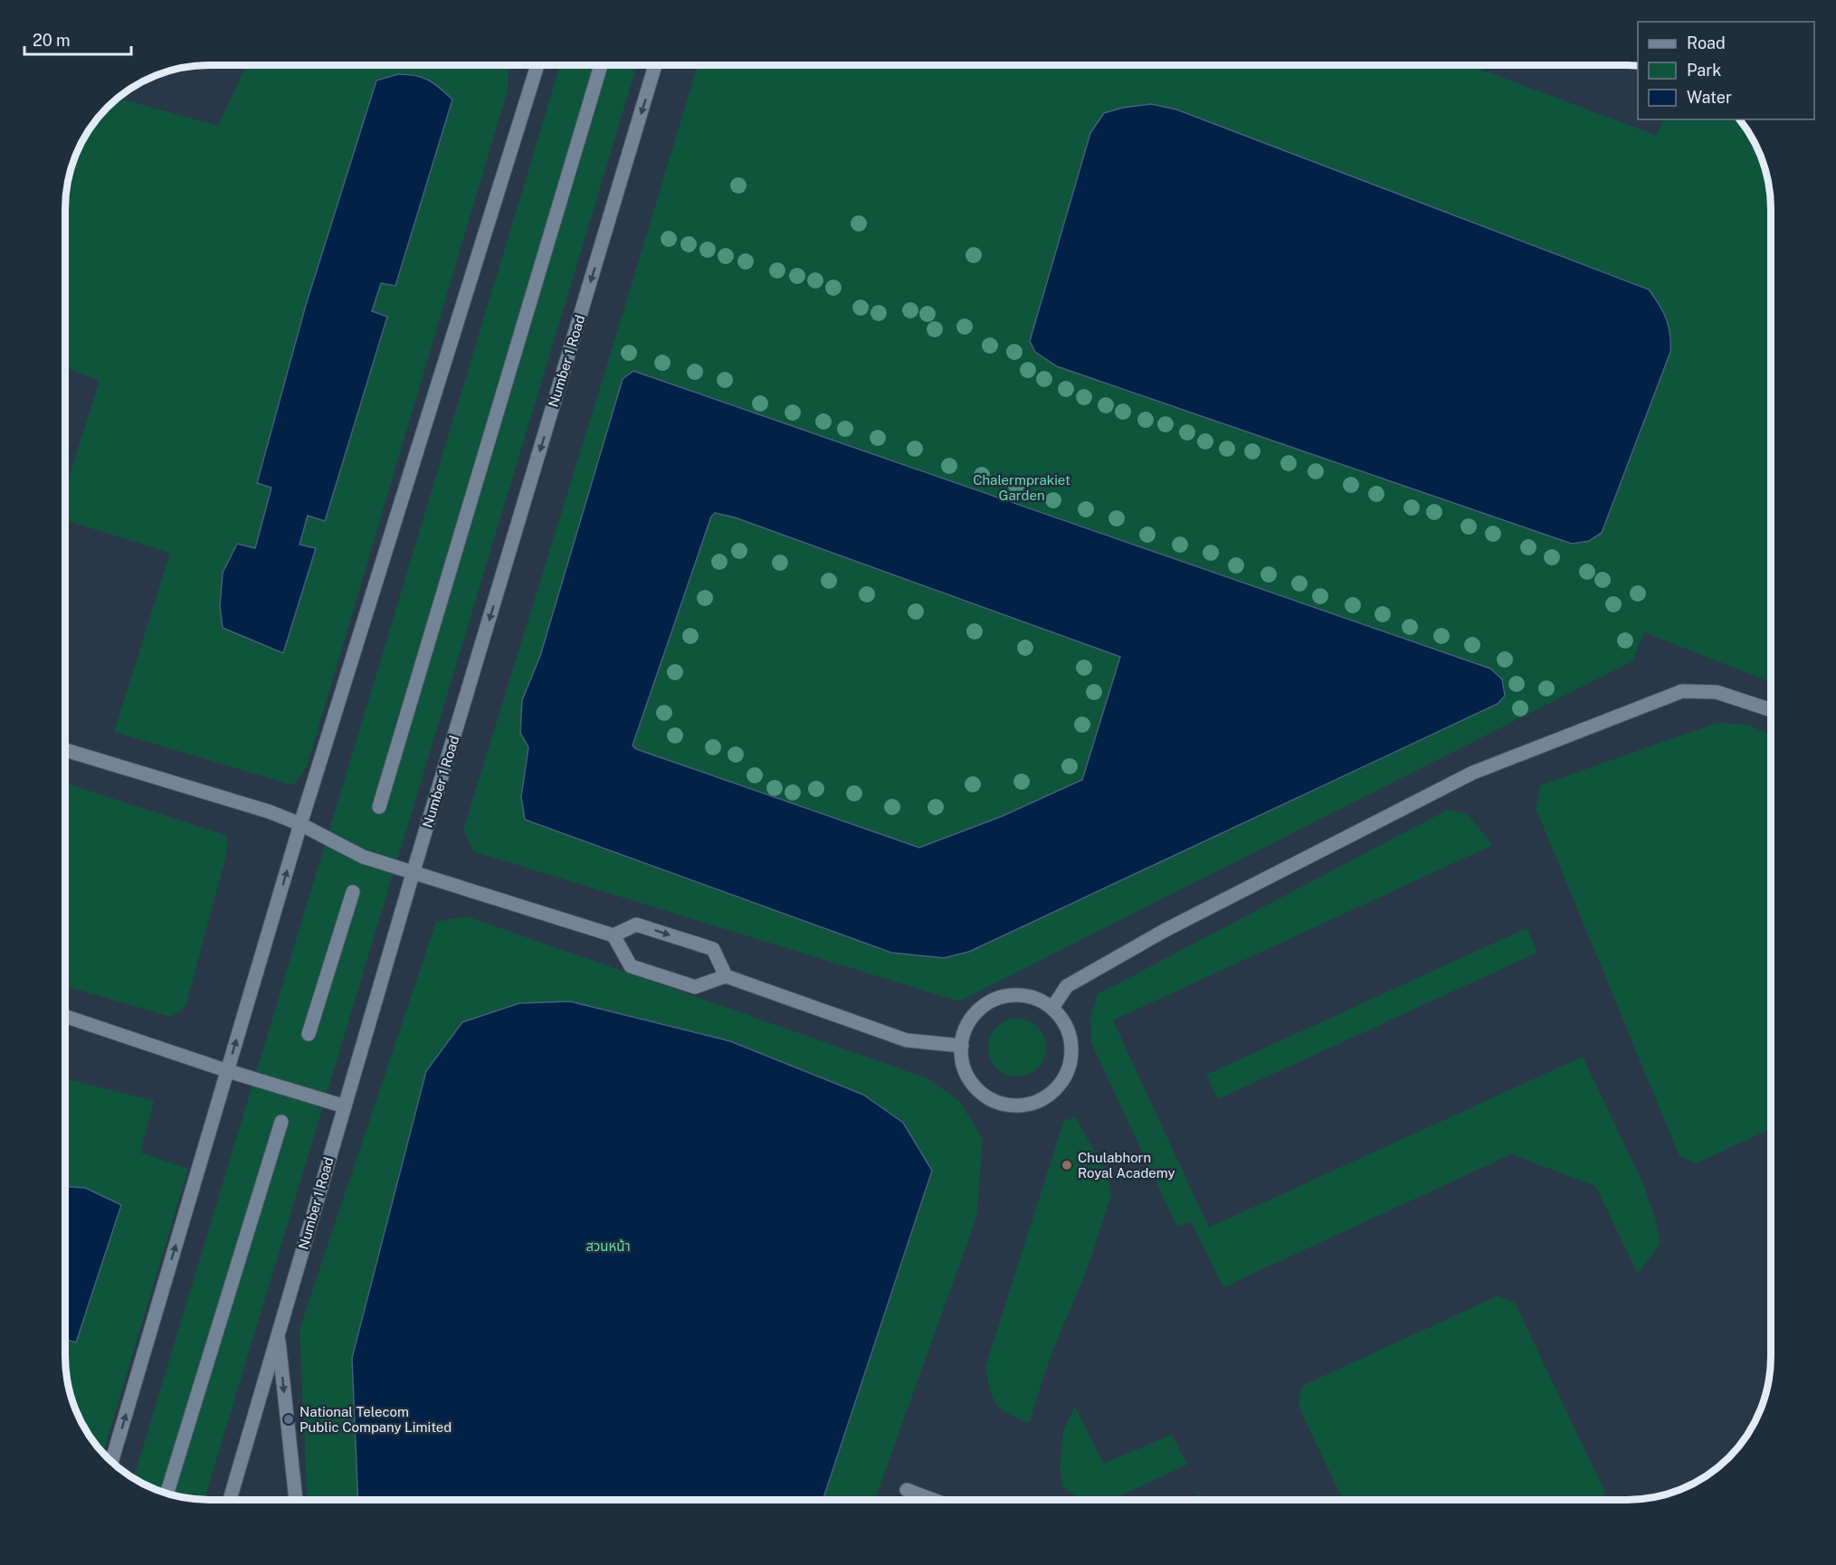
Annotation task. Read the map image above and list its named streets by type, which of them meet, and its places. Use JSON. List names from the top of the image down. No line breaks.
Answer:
{"streets":{"street":["Number 1 Road"]},"parks":["Chalermprakiet Garden","สวนหน้า"],"places":["Chulabhorn Royal Academy","National Telecom Public Company Limited"],"legend":["Road","Park","Water"],"scale_bar":"20 m"}
